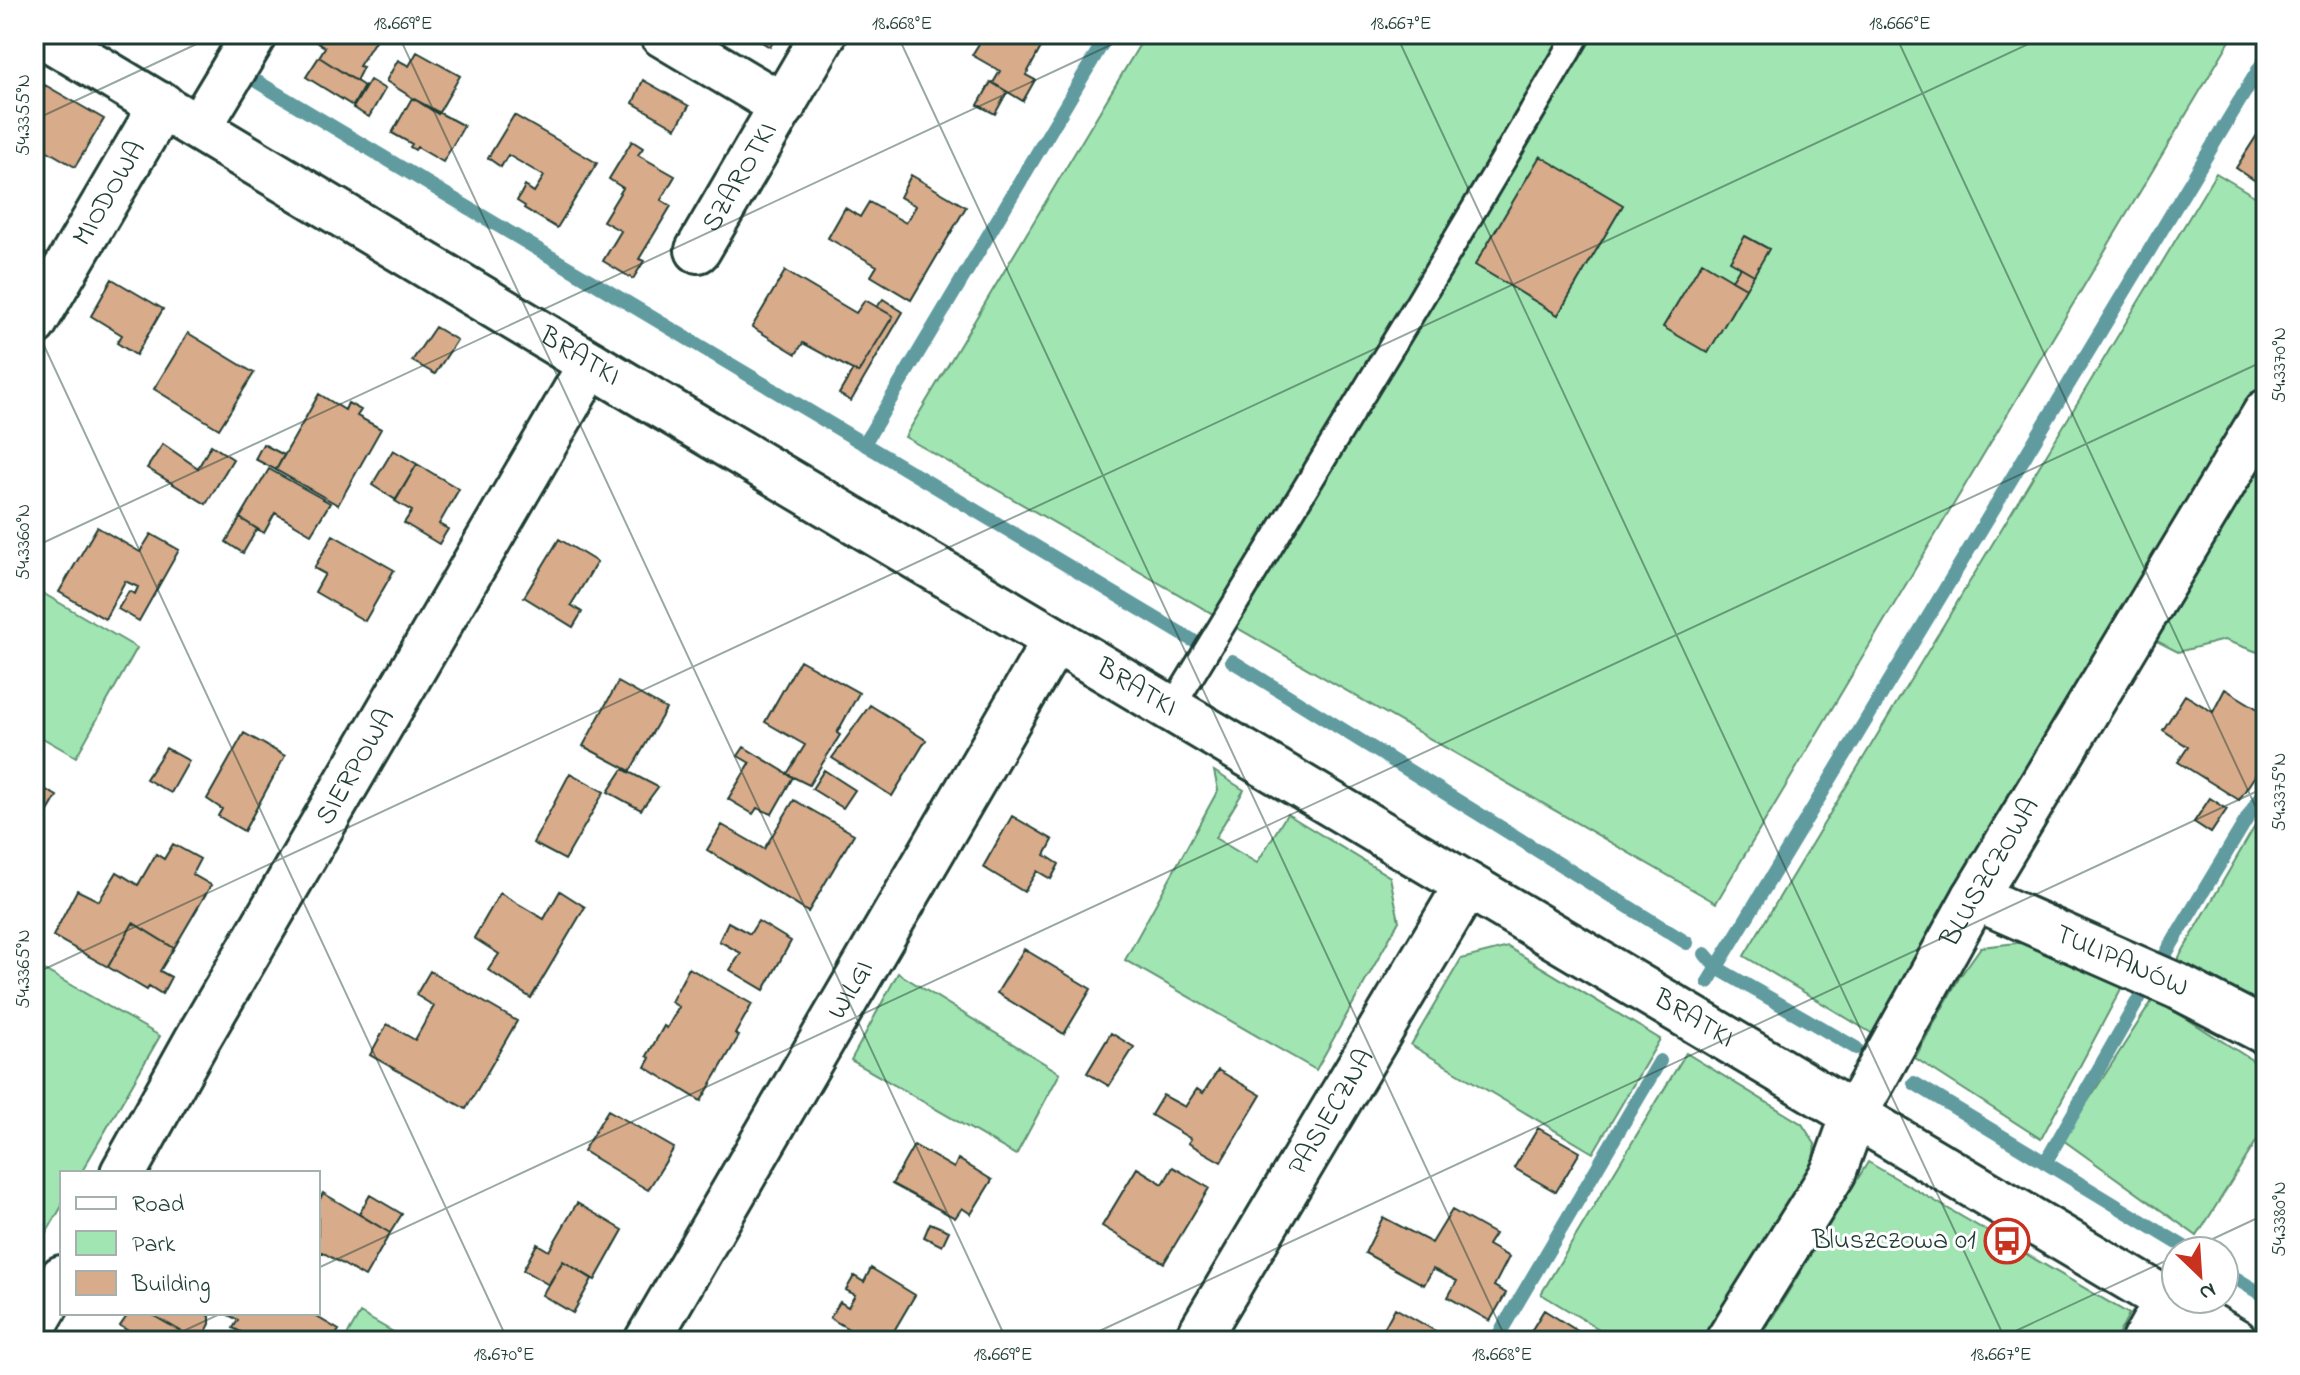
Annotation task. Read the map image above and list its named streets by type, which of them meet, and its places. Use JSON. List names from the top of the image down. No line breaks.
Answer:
{"streets":{"street":["SZAROTKI","MIODOWA","BRATKI","SIERPOWA","BLUSZCZOWA","TULIPANÓW","WILGI","PASIECZNA"]},"crossings":[["MIODOWA","BRATKI"],["BRATKI","SIERPOWA"],["BRATKI","BLUSZCZOWA"],["BRATKI","WILGI"],["BRATKI","PASIECZNA"],["BLUSZCZOWA","TULIPANÓW"]],"places":{"bus stop":["Bluszczowa 01"]},"legend":["Road","Park","Building"],"north":"bottom right","coordinates":["18.669°E","18.668°E","18.667°E","18.666°E","54.3355°N","54.3370°N","54.3360°N","54.3375°N","54.3365°N","54.3380°N","18.670°E"]}
